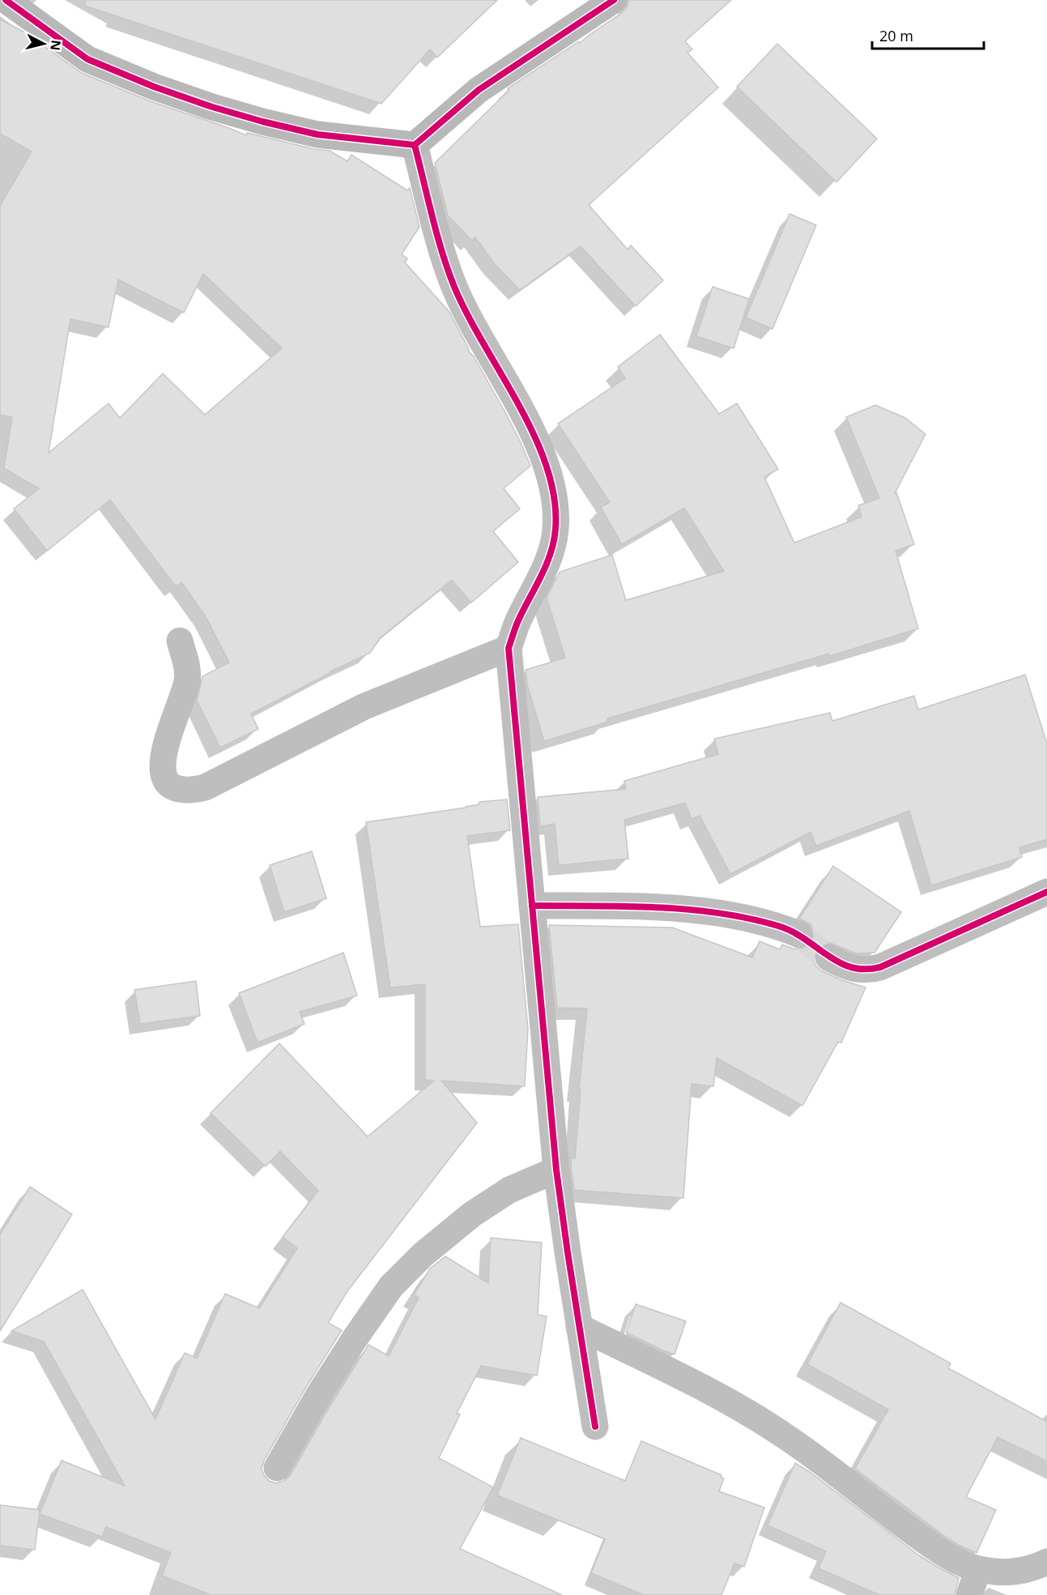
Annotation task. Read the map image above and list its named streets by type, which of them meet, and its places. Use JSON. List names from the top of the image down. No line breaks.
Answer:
{"scale_bar":"20 m","north":"right"}
